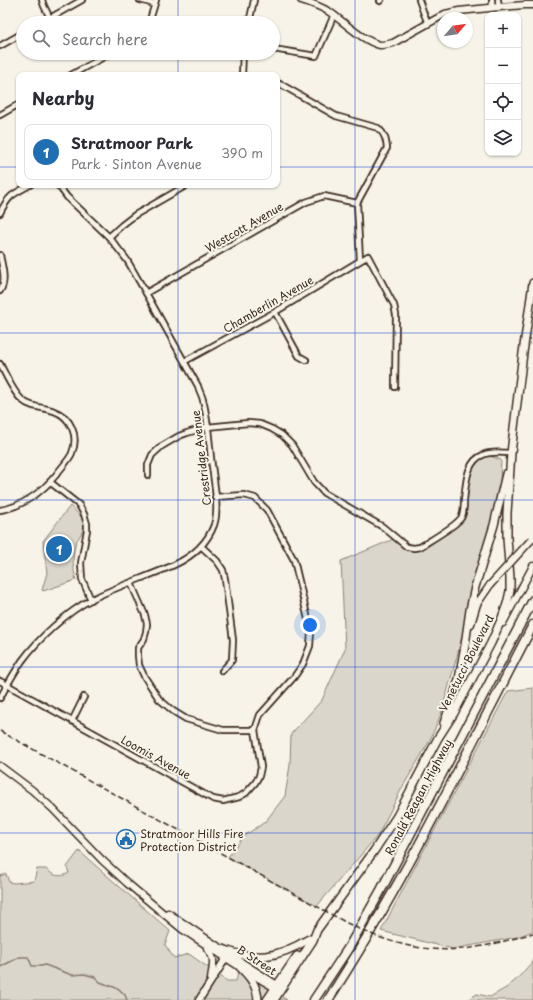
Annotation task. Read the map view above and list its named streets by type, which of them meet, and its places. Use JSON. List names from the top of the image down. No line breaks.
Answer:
{"streets":{"highway":["Ronald Reagan Highway"],"main road":["Venetucci Boulevard","B Street"],"street":["Westcott Avenue","Chamberlin Avenue","Crestridge Avenue","Loomis Avenue"]},"crossings":[["Westcott Avenue","Crestridge Avenue"],["Chamberlin Avenue","Crestridge Avenue"],["Crestridge Avenue","Loomis Avenue"],["Venetucci Boulevard","B Street"]],"places":{"public building":["Stratmoor Hills Fire Protection District"]},"north":"top right","page":{"map_buttons":["+","−"],"search":"Search here","heading":"Nearby","list":[{"mark":"1","name":"Stratmoor Park","note":"Park · Sinton Avenue","value":"390 m"}],"pins":"1"}}
